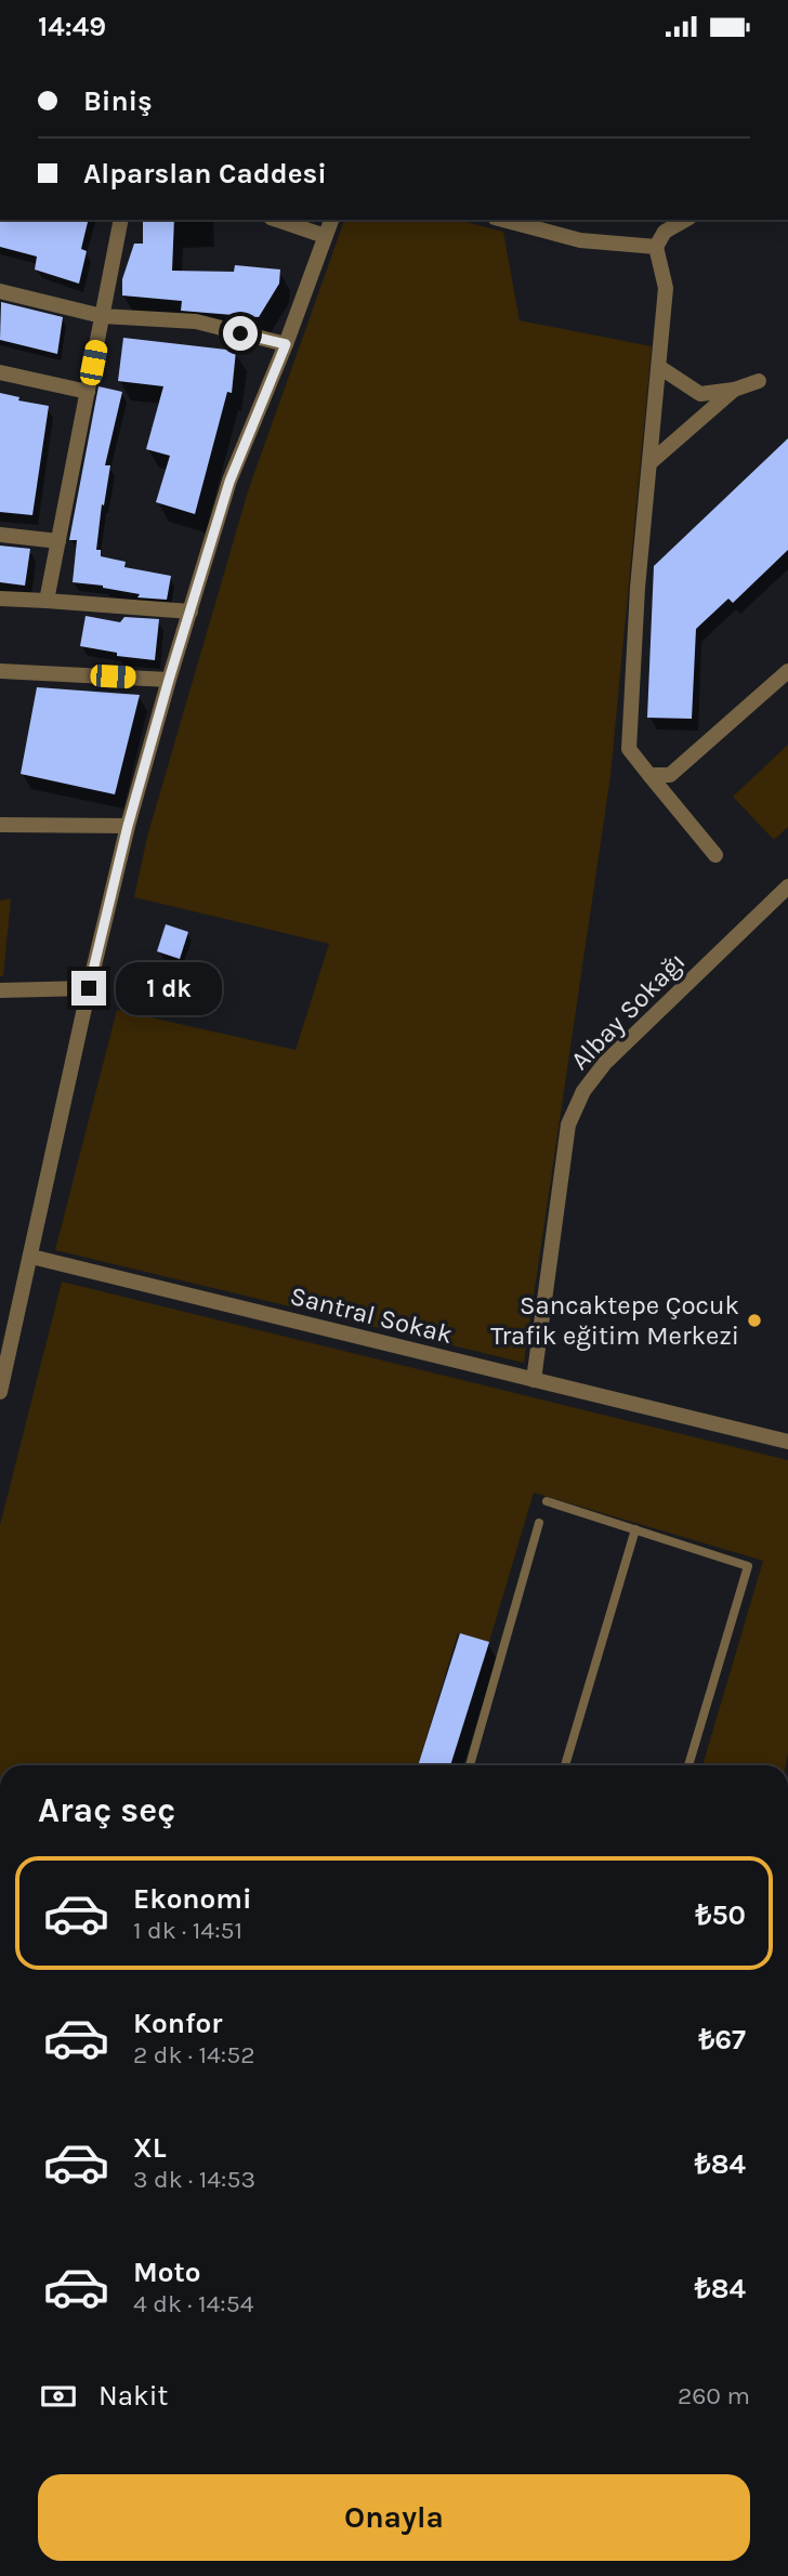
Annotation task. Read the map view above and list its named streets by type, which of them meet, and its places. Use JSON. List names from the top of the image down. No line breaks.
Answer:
{"streets":{"street":["Albay Sokağı","Santral Sokak"]},"crossings":[["Albay Sokağı","Santral Sokak"]],"places":["Sancaktepe Çocuk Trafik eğitim Merkezi"],"page":{"status":"14:49","banner":["Biniş","Alparslan Caddesi"],"bubble":"1 dk","heading":"Araç seç","list":[{"name":"Ekonomi","note":"1 dk · 14:51","value":"₺50"},{"name":"Konfor","note":"2 dk · 14:52","value":"₺67"},{"name":"XL","note":"3 dk · 14:53","value":"₺84"},{"name":"Moto","note":"4 dk · 14:54","value":"₺84"}],"pay":["Nakit","260 m"],"buttons":"Onayla"}}
